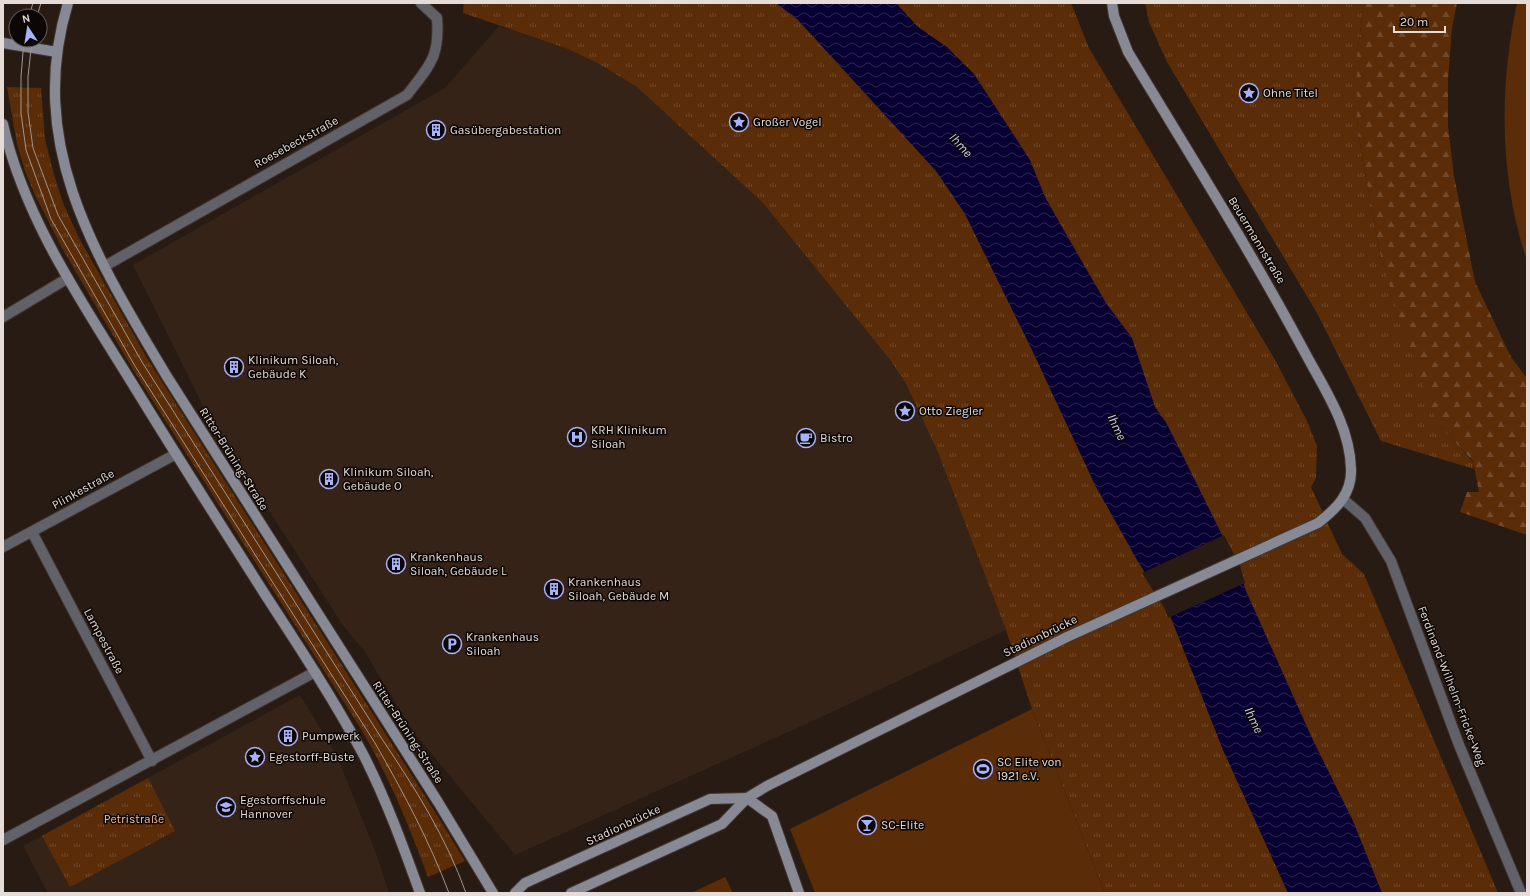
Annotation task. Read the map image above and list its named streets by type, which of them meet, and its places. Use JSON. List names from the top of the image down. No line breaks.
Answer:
{"streets":{"main road":["Beuermannstraße","Ritter-Brüning-Straße","Stadionbrücke"],"street":["Roesebeckstraße","Plinkestraße","Lampestraße","Ferdinand-Wilhelm-Fricke-Weg"]},"crossings":[["Roesebeckstraße","Ritter-Brüning-Straße"],["Beuermannstraße","Stadionbrücke"],["Beuermannstraße","Ferdinand-Wilhelm-Fricke-Weg"],["Plinkestraße","Lampestraße"],["Stadionbrücke","Ferdinand-Wilhelm-Fricke-Weg"]],"water":["Ihme"],"parks":["Petristraße"],"places":{"place":["Ohne Titel","Großer Vogel","Otto Ziegler","Egestorff-Büste"],"building":["Gasübergabestation","Klinikum Siloah, Gebäude K","Klinikum Siloah, Gebäude O","Krankenhaus Siloah, Gebäude L","Krankenhaus Siloah, Gebäude M","Pumpwerk"],"hospital":["KRH Klinikum Siloah"],"cafe":["Bistro"],"parking":["Krankenhaus Siloah"],"sports":["SC Elite von 1921 e.V."],"school or university":["Egestorffschule Hannover"],"bar":["SC-Elite"]},"scale_bar":"20 m","north":"top"}
